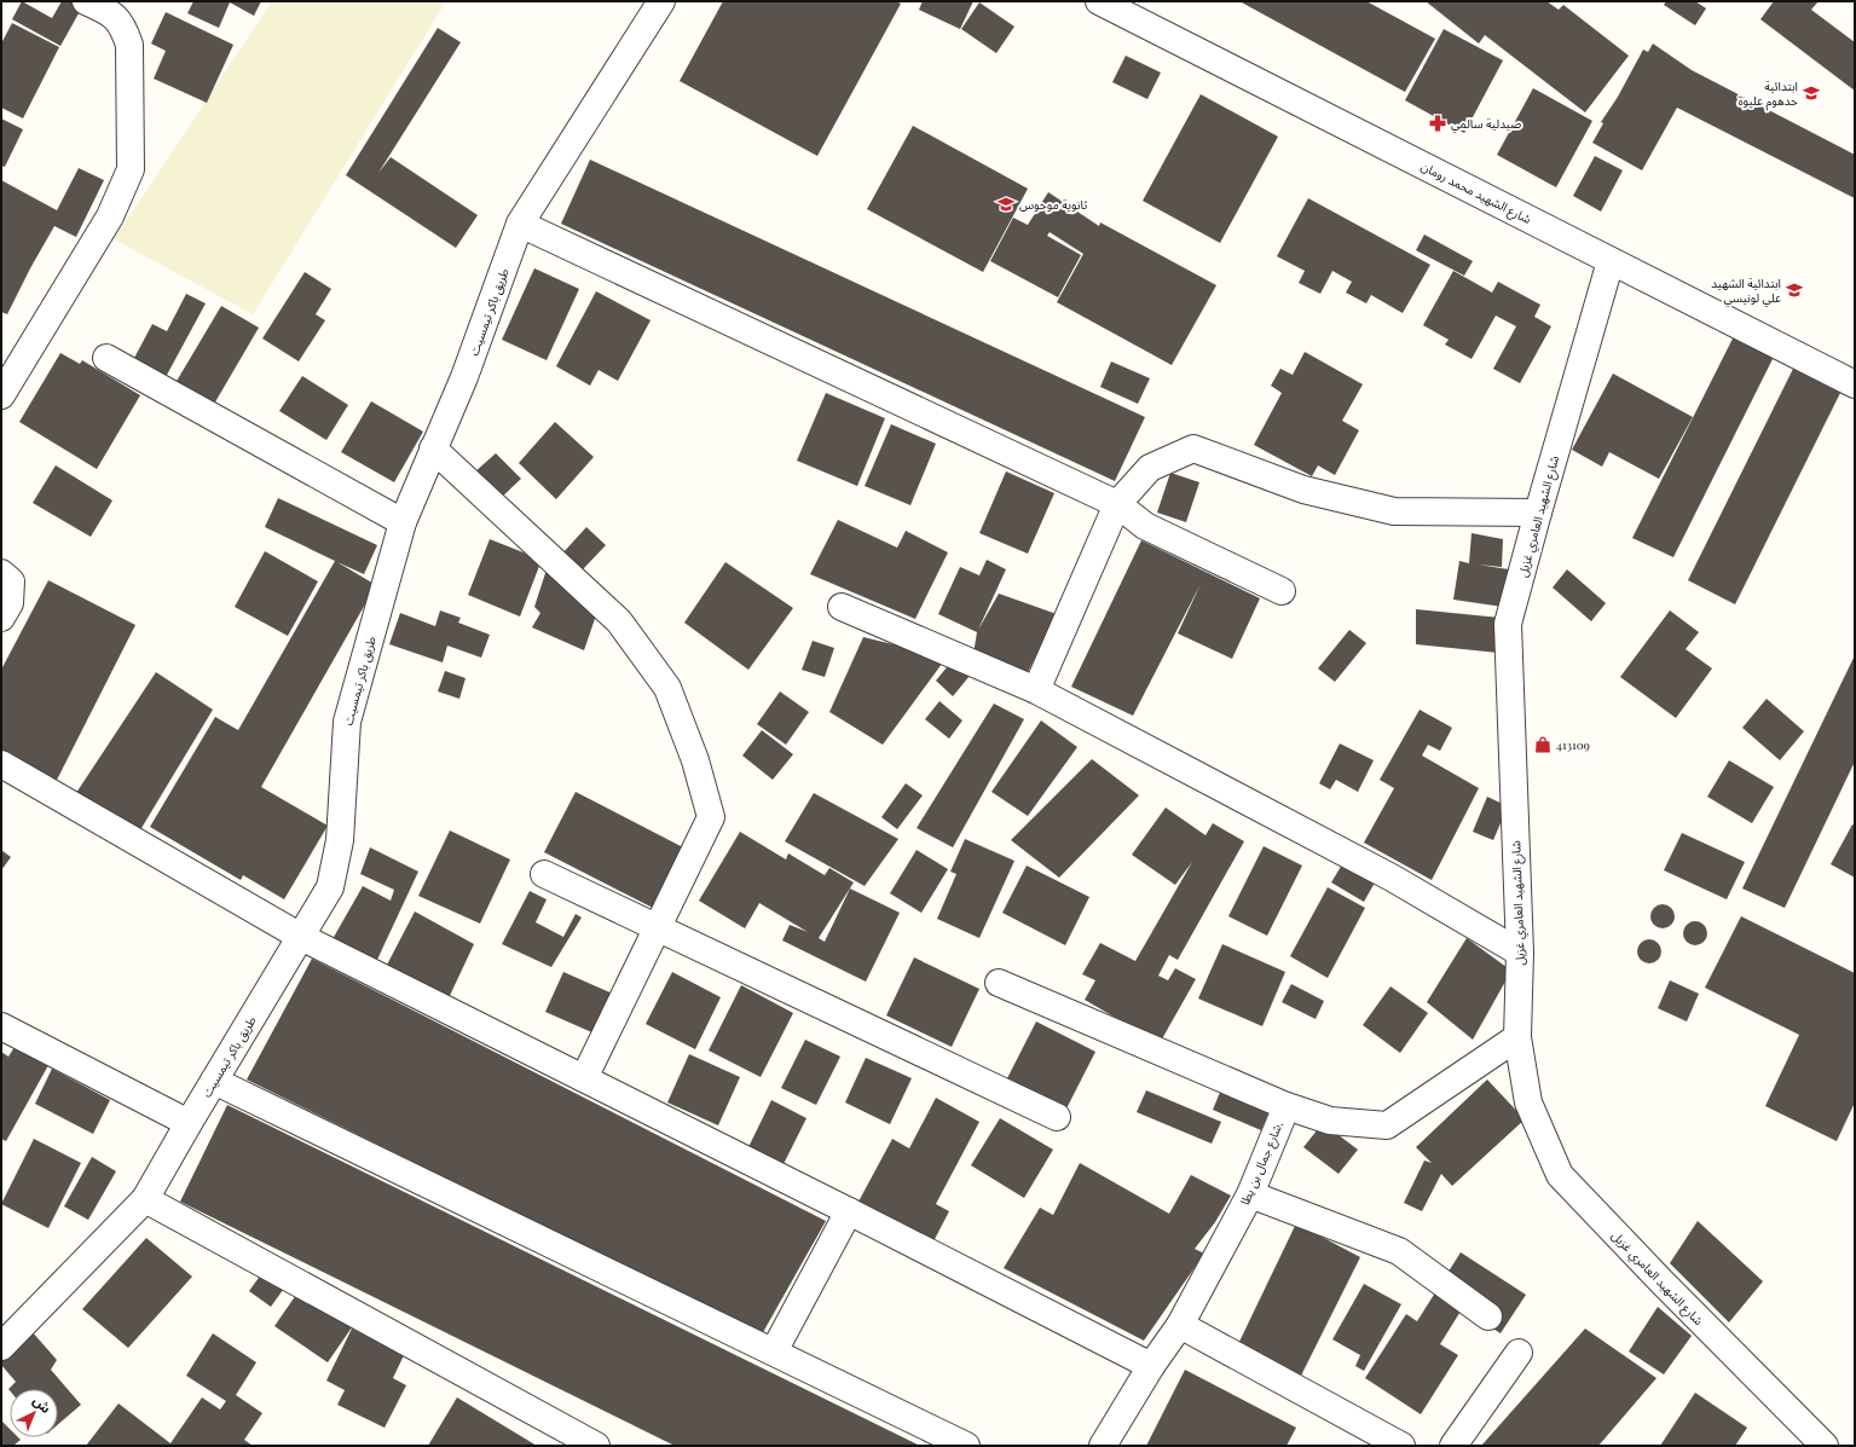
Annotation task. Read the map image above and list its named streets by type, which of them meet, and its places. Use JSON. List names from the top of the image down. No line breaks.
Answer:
{"streets":{"street":["شارع الشهيد محمد رومان","طريق باكر تيمسيت","شارع الشهيد العامري غزيل","شارع جمال بن يطا."]},"crossings":[["شارع الشهيد محمد رومان","شارع الشهيد العامري غزيل"],["شارع الشهيد العامري غزيل","شارع جمال بن يطا."]],"places":{"school or university":["ابتدائية حدهوم عليوة","ثانوية موحوس","ابتدائية الشهيد علي لونيسي"],"pharmacy":["صيدلية سالمي"],"shop":["413109"]},"north":"top right"}
